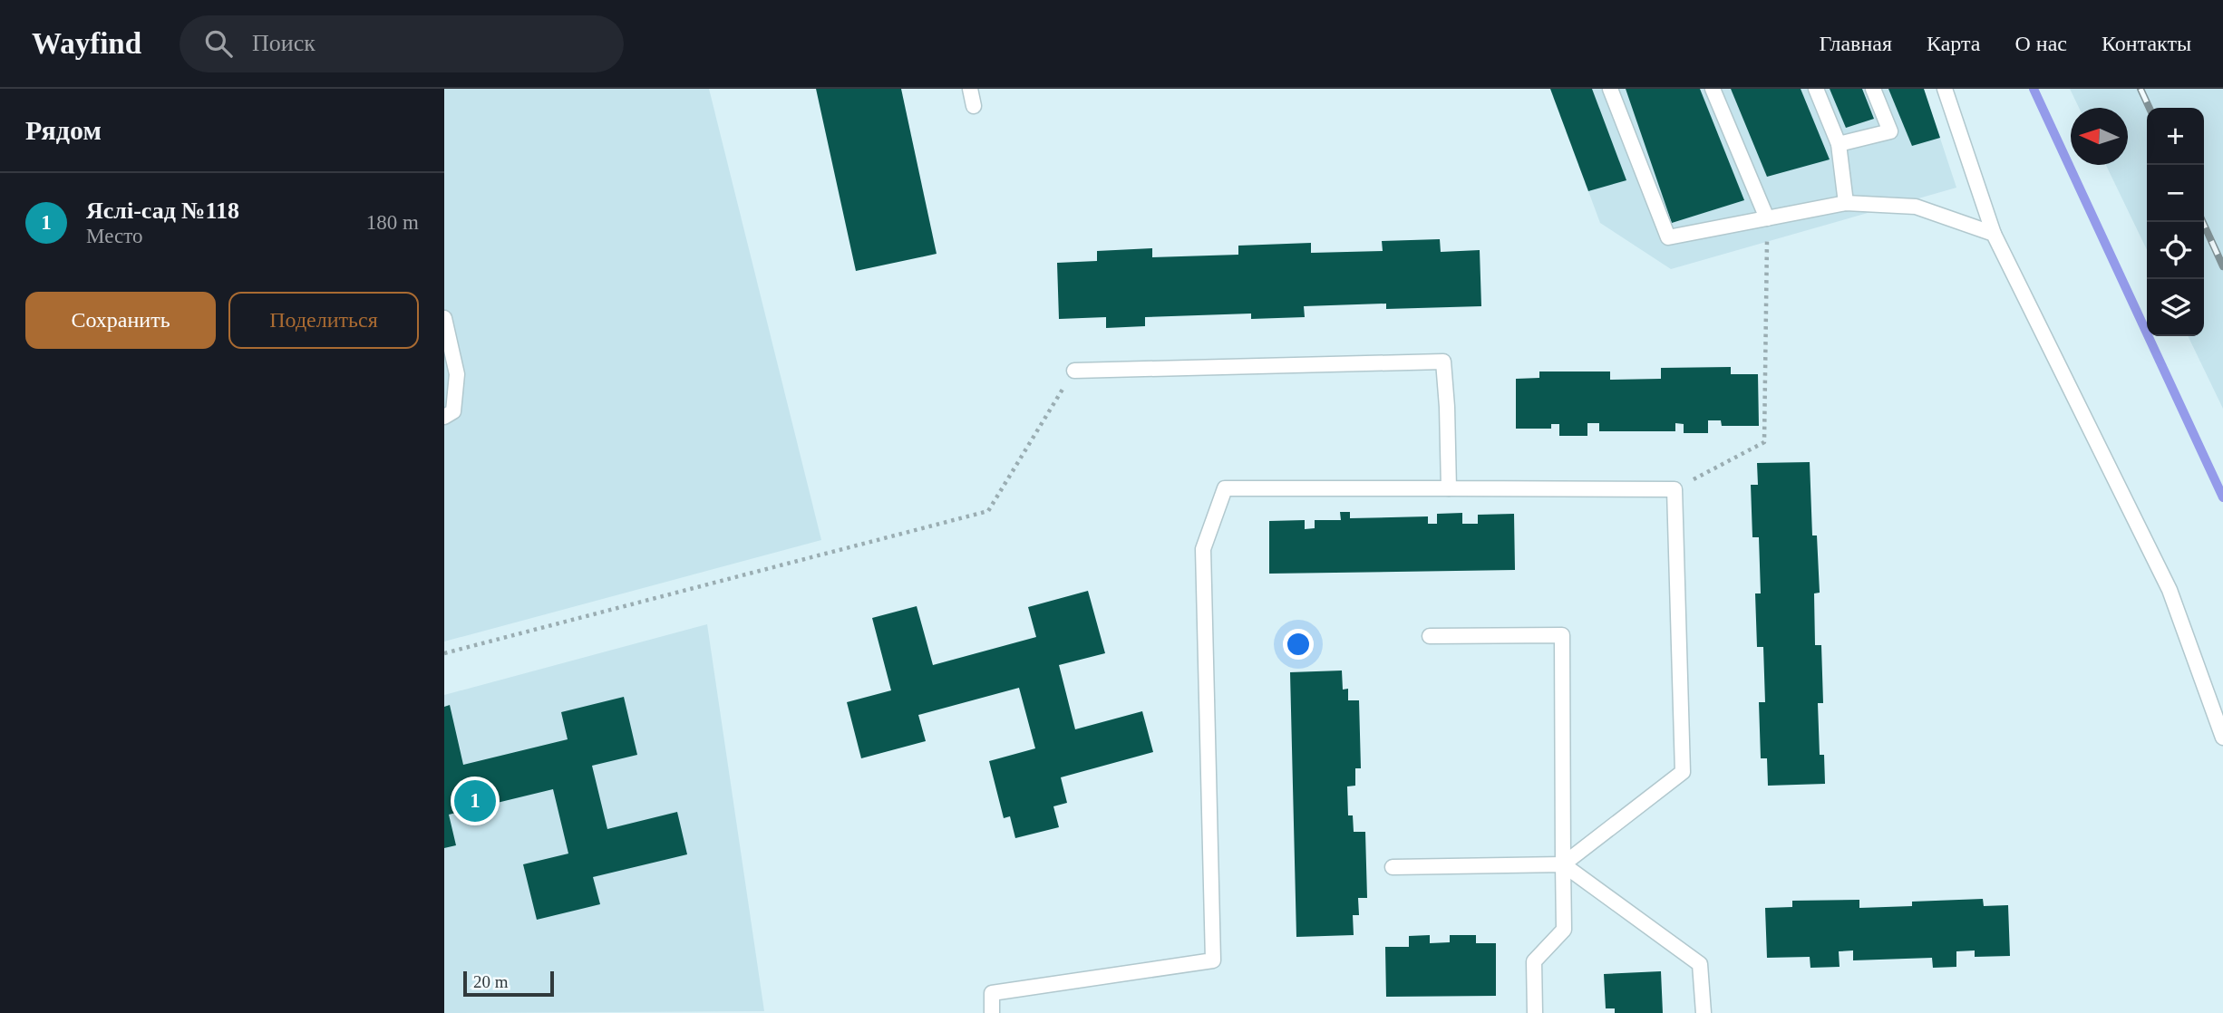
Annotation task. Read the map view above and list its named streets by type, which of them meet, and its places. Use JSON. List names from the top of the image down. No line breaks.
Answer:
{"scale_bar":"20 m","north":"left","page":{"header":"Wayfind","search":"Поиск","nav":["Главная","Карта","О нас","Контакты"],"heading":"Рядом","map_buttons":["+","−"],"list":[{"mark":"1","name":"Яслі-сад №118","note":"Место","value":"180 m"}],"buttons":["Сохранить","Поделиться"],"pins":"1","scale":"20 m"}}
